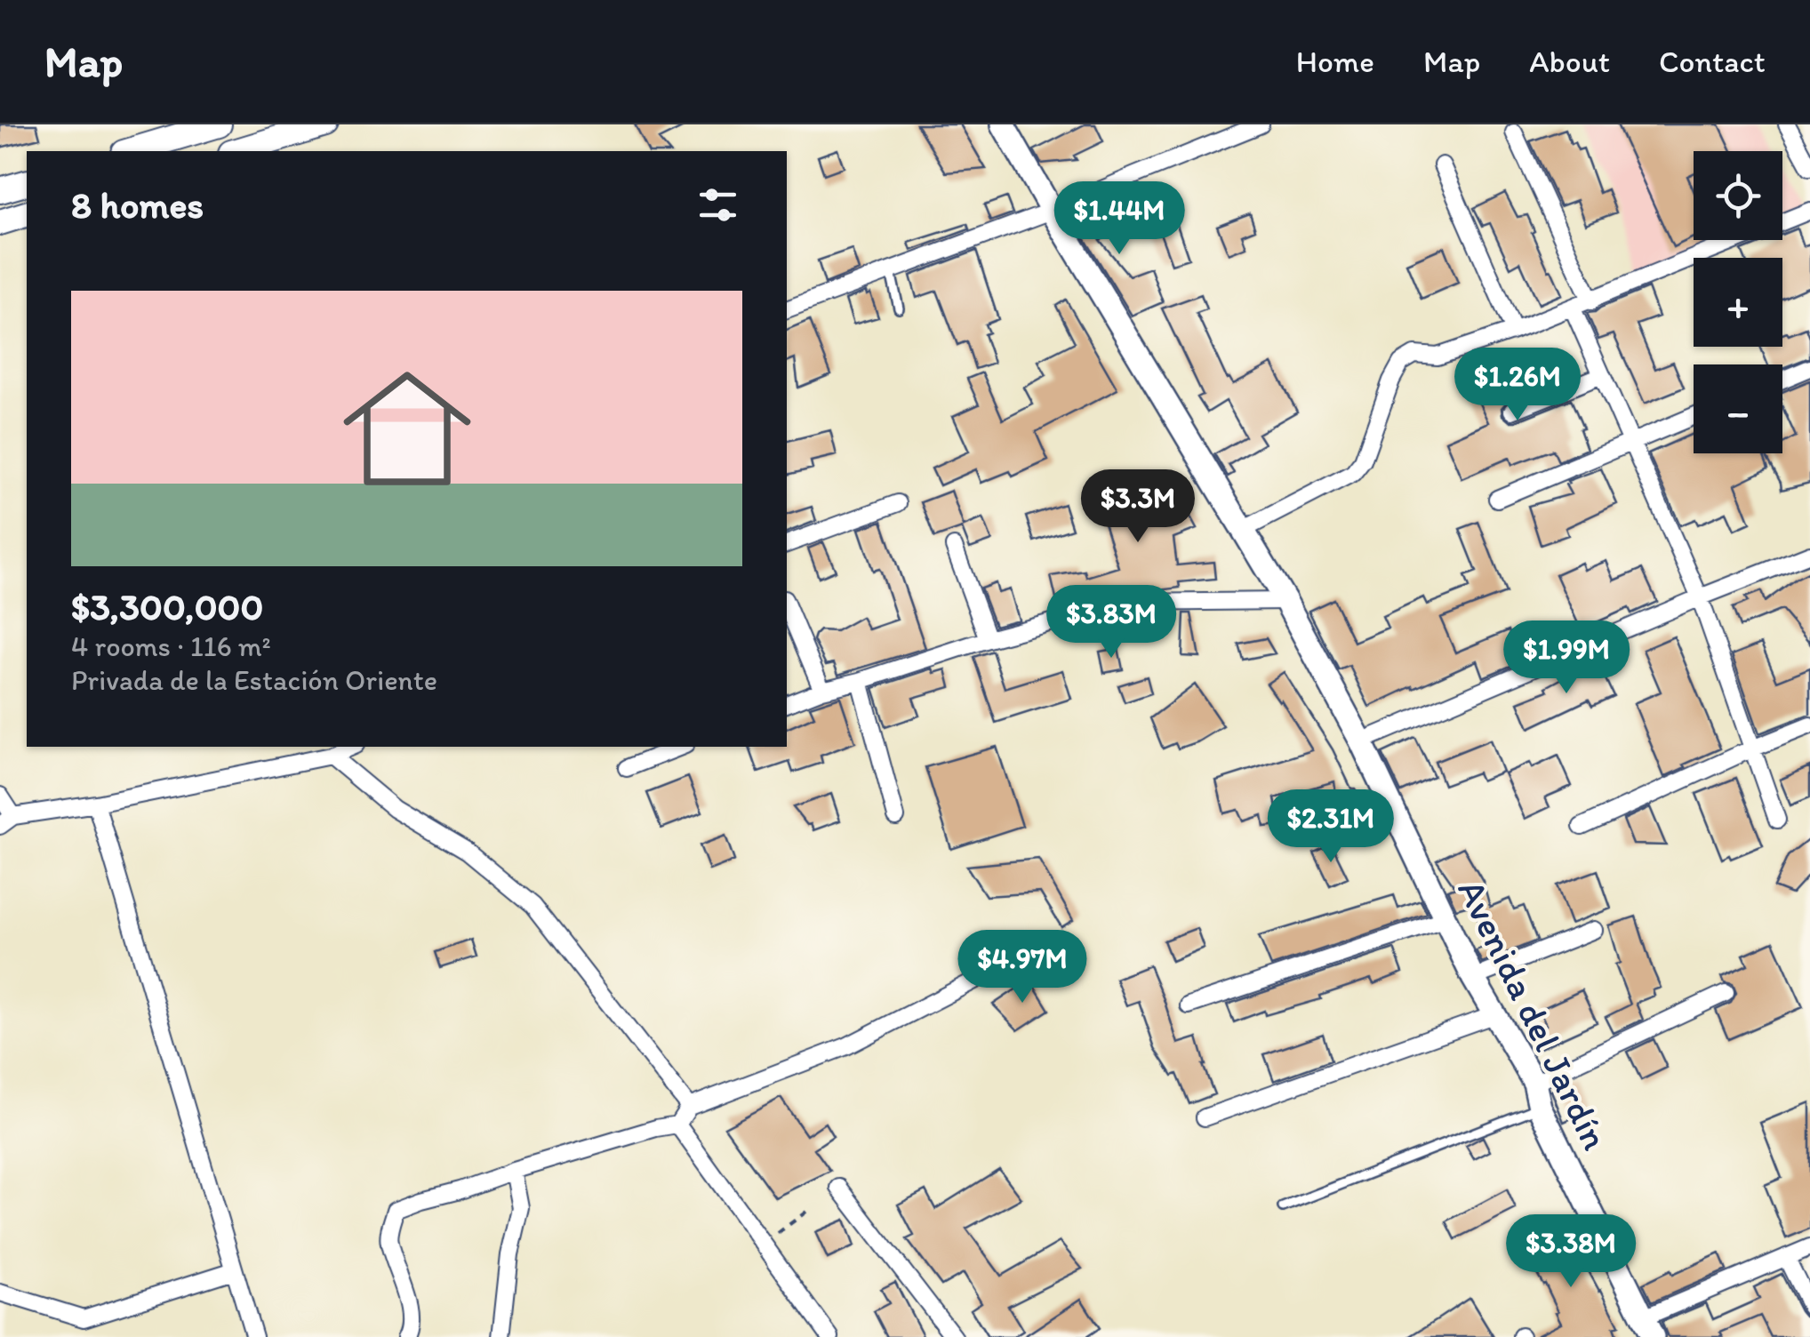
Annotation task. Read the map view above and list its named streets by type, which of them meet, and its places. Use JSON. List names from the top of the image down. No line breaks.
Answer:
{"streets":{"main road":["Avenida del Jardín"]},"page":{"header":"Map","nav":["Home","Map","About","Contact"],"map_buttons":["+","−"],"heading":"8 homes","price":["$1.44M","$1.26M","$3.3M","$3.83M","$1.99M","$2.31M","$4.97M","$3.38M"],"list":[{"name":"$3,300,000","note":"4 rooms · 116 m² · Privada de la Estación Oriente"}]}}
